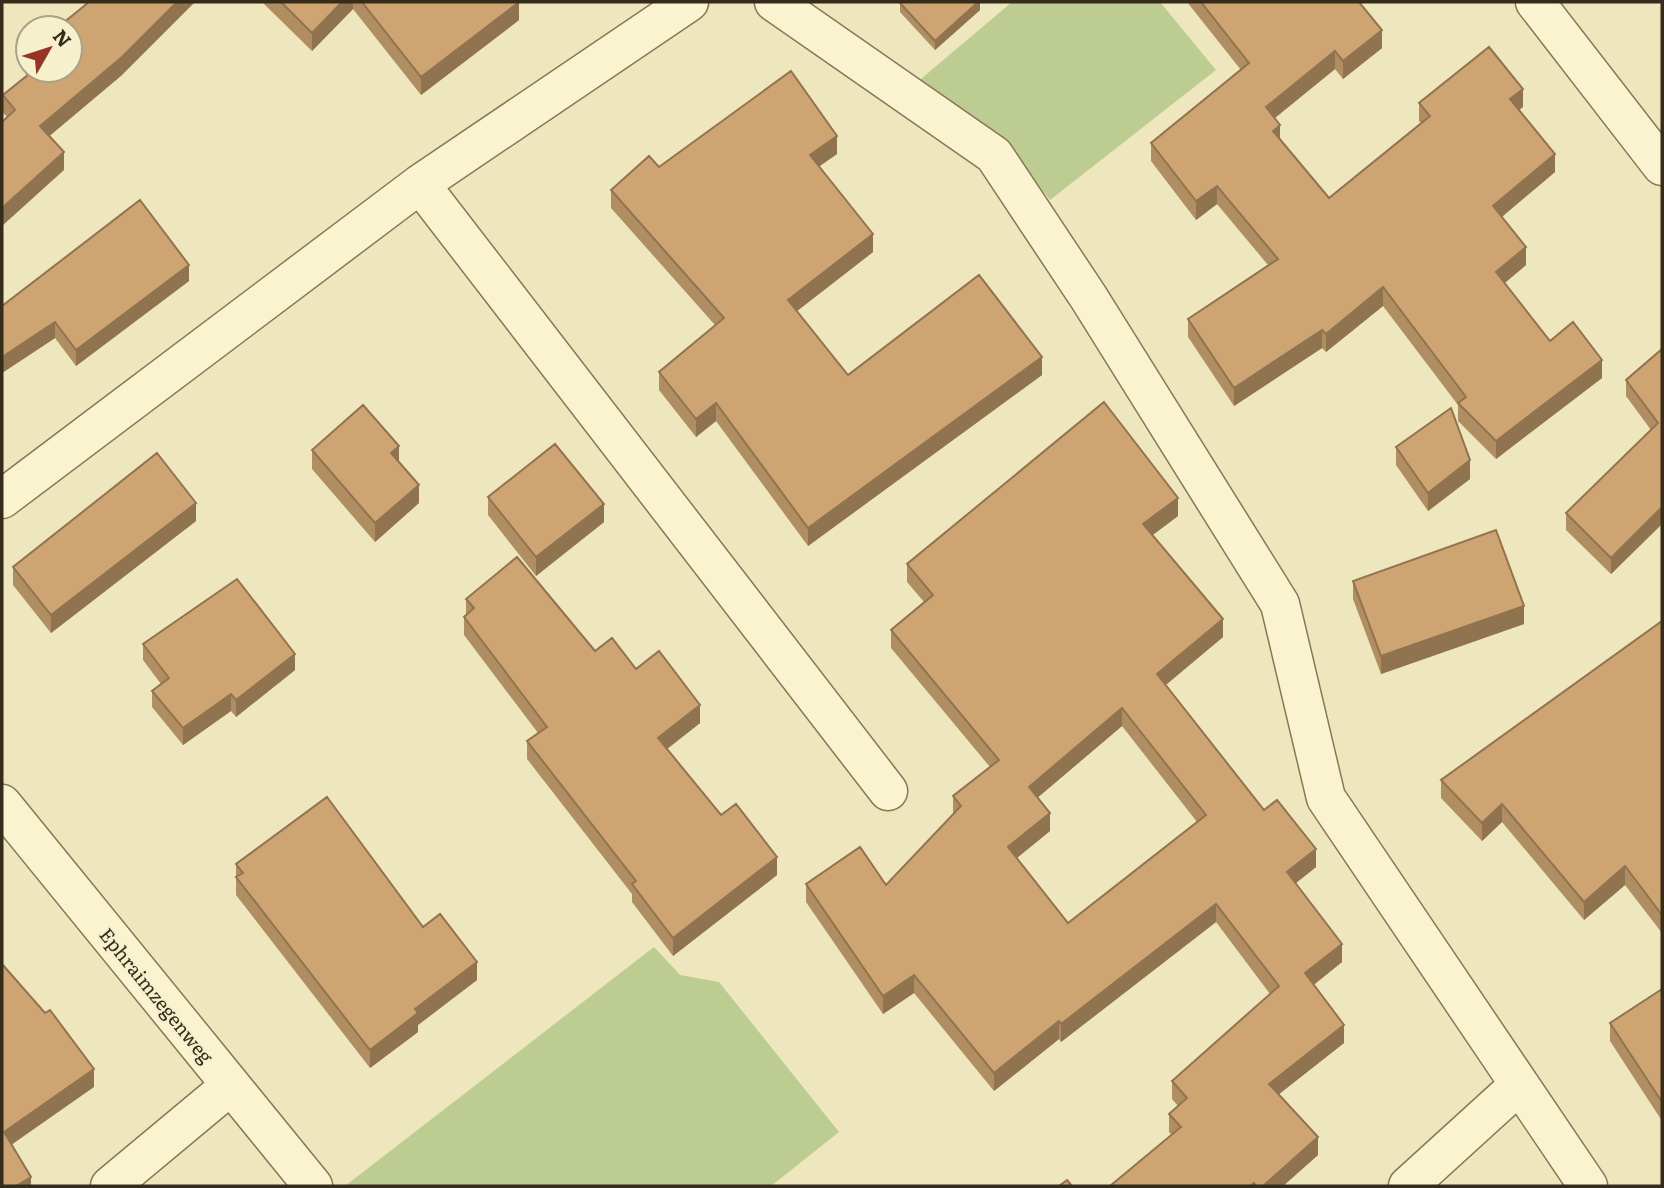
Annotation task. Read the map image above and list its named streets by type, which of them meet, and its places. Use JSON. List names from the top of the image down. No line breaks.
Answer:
{"streets":{"street":["Ephraimzegenweg"]},"north":"top right"}
